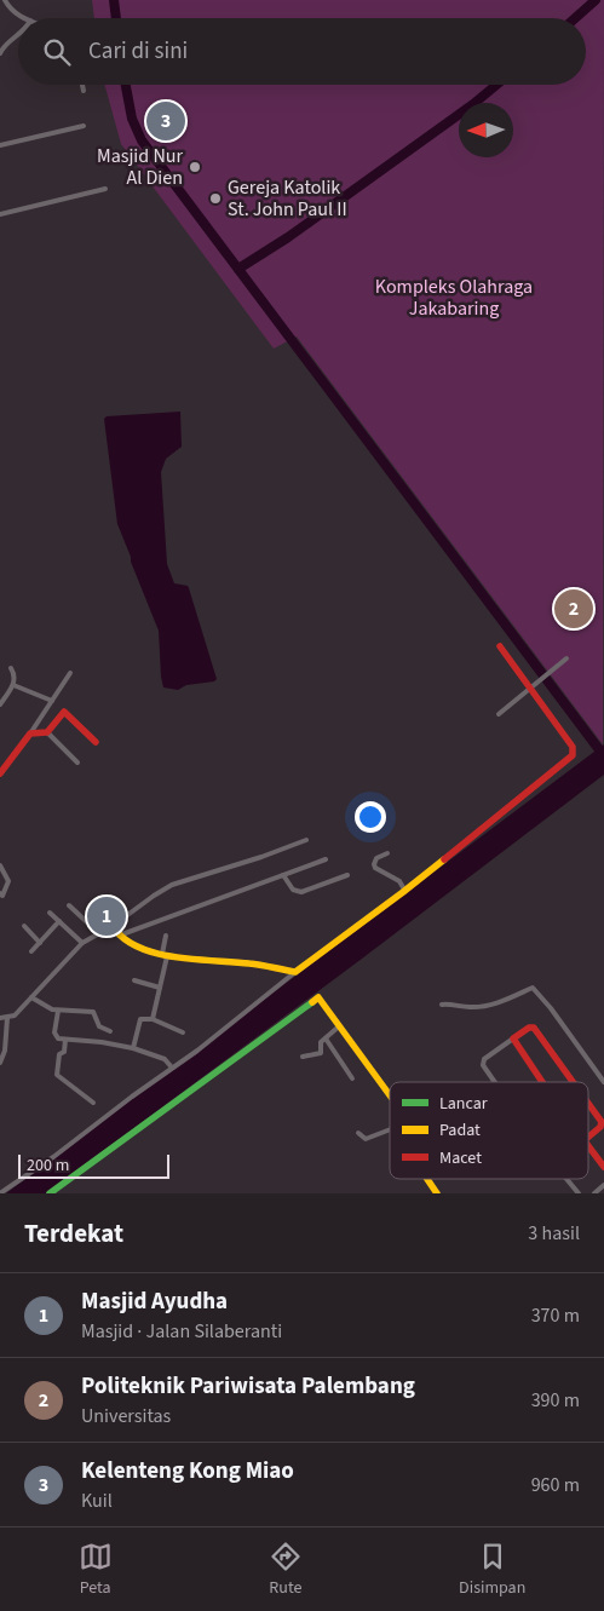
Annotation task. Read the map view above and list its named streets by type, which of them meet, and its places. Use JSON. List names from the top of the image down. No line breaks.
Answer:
{"parks":["Kompleks Olahraga Jakabaring"],"places":["Masjid Nur Al Dien","Gereja Katolik St. John Paul II"],"legend":["Lancar","Padat","Macet"],"scale_bar":"200 m","north":"left","page":{"search":"Cari di sini","pins":["3","2","1"],"scale":"200 m","heading":["Terdekat","3 hasil"],"list":[{"mark":"1","name":"Masjid Ayudha","note":"Masjid · Jalan Silaberanti","value":"370 m"},{"mark":"2","name":"Politeknik Pariwisata Palembang","note":"Universitas","value":"390 m"},{"mark":"3","name":"Kelenteng Kong Miao","note":"Kuil","value":"960 m"}],"nav":["Peta","Rute","Disimpan"]}}
